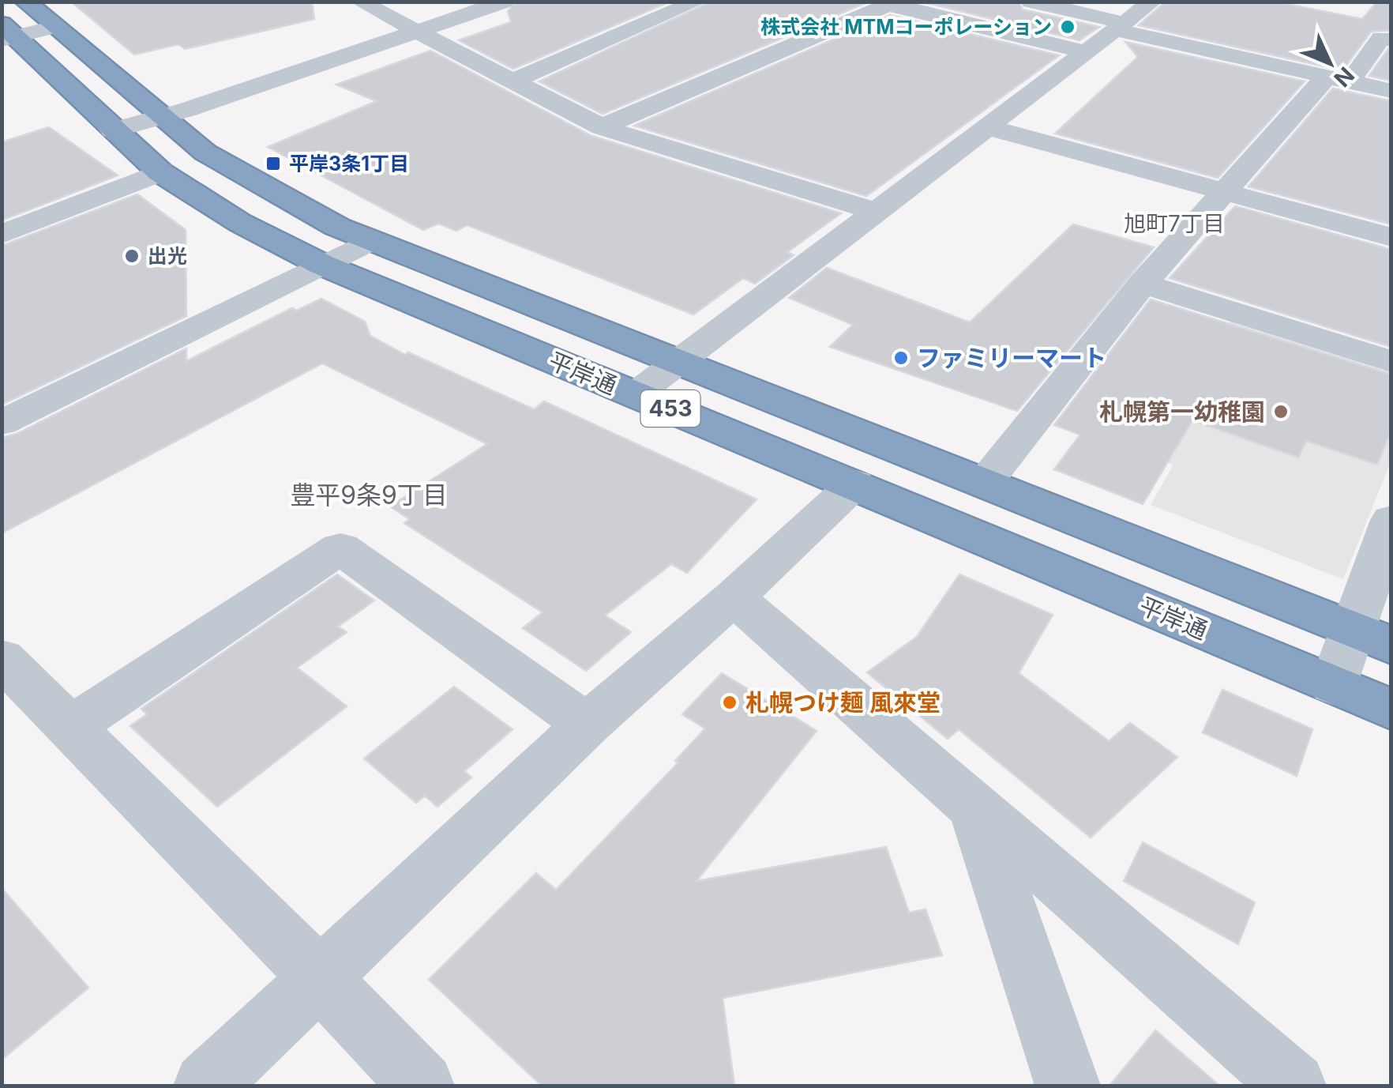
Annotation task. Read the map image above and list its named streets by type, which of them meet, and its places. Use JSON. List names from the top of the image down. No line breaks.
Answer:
{"streets":{"highway":["平岸通","453"]},"districts":["旭町7丁目","豊平9条9丁目"],"places":{"other":["株式会社 MTMコーポレーション","出光","ファミリーマート","札幌第一幼稚園","札幌つけ麺 風來堂"],"transit":["平岸3条1丁目"]},"north":"bottom right"}
